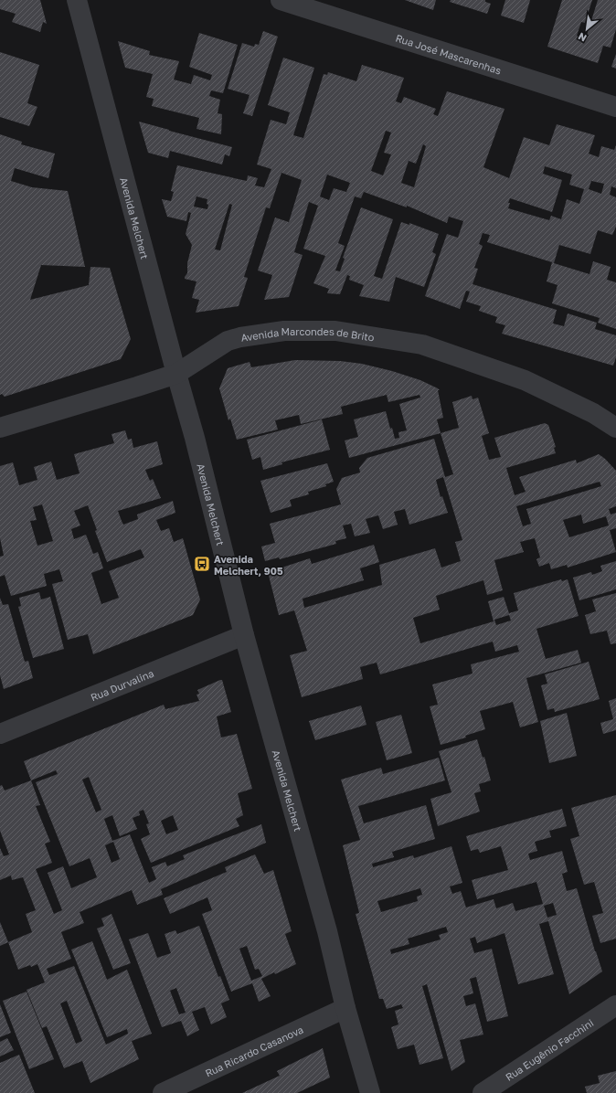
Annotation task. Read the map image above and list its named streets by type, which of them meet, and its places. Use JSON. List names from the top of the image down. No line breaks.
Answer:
{"streets":{"street":["Rua José Mascarenhas","Avenida Melchert","Avenida Marcondes de Brito","Rua Durvalina","Rua Eugênio Facchini","Rua Ricardo Casanova"]},"crossings":[["Avenida Melchert","Avenida Marcondes de Brito"],["Avenida Melchert","Rua Durvalina"],["Avenida Melchert","Rua Ricardo Casanova"]],"places":{"bus stop":["Avenida Melchert, 905"]},"north":"bottom left"}
